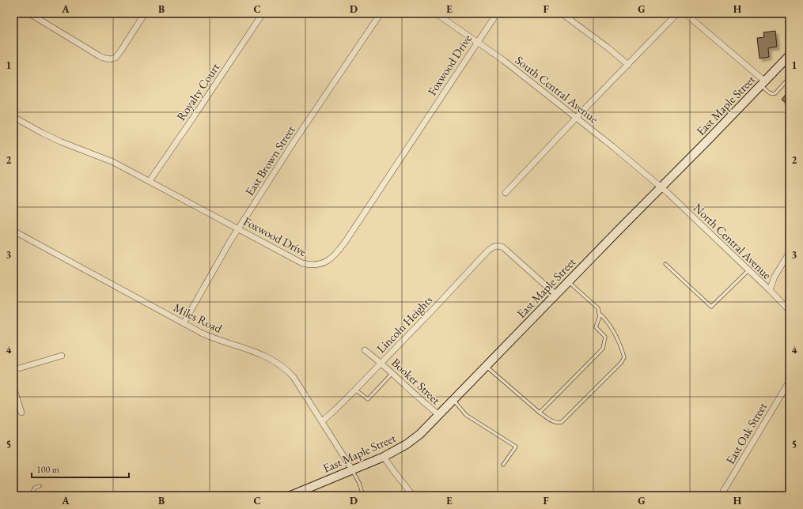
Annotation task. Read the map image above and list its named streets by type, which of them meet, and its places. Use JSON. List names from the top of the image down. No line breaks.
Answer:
{"streets":{"main road":["East Maple Street"],"street":["Foxwood Drive","South Central Avenue","Royalty Court","East Brown Street","North Central Avenue","Miles Road","Lincoln Heights","Booker Street","East Oak Street"]},"crossings":[["Foxwood Drive","South Central Avenue"],["Foxwood Drive","Royalty Court"],["Foxwood Drive","East Brown Street"],["South Central Avenue","East Maple Street"],["South Central Avenue","North Central Avenue"],["East Maple Street","North Central Avenue"],["East Maple Street","Miles Road"],["East Maple Street","Lincoln Heights"],["East Maple Street","Booker Street"],["East Brown Street","Miles Road"],["Miles Road","Lincoln Heights"],["Lincoln Heights","Booker Street"]],"scale_bar":"100 m","grid":{"columns":["A","B","C","D","E","F","G","H"],"rows":["1","2","3","4","5"]}}
